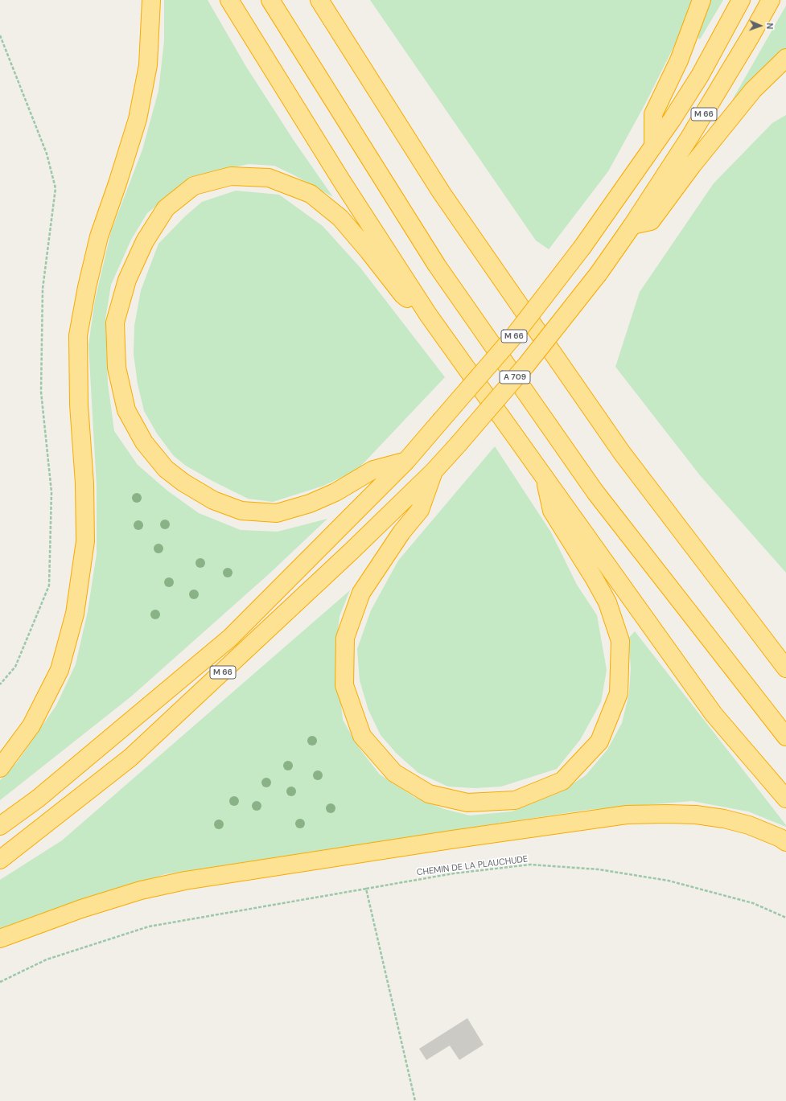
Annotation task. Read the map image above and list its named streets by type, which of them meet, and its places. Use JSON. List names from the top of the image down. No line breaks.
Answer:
{"streets":{"highway":["M 66","A 709"],"path":["CHEMIN DE LA PLAUCHUDE"]},"north":"right"}
